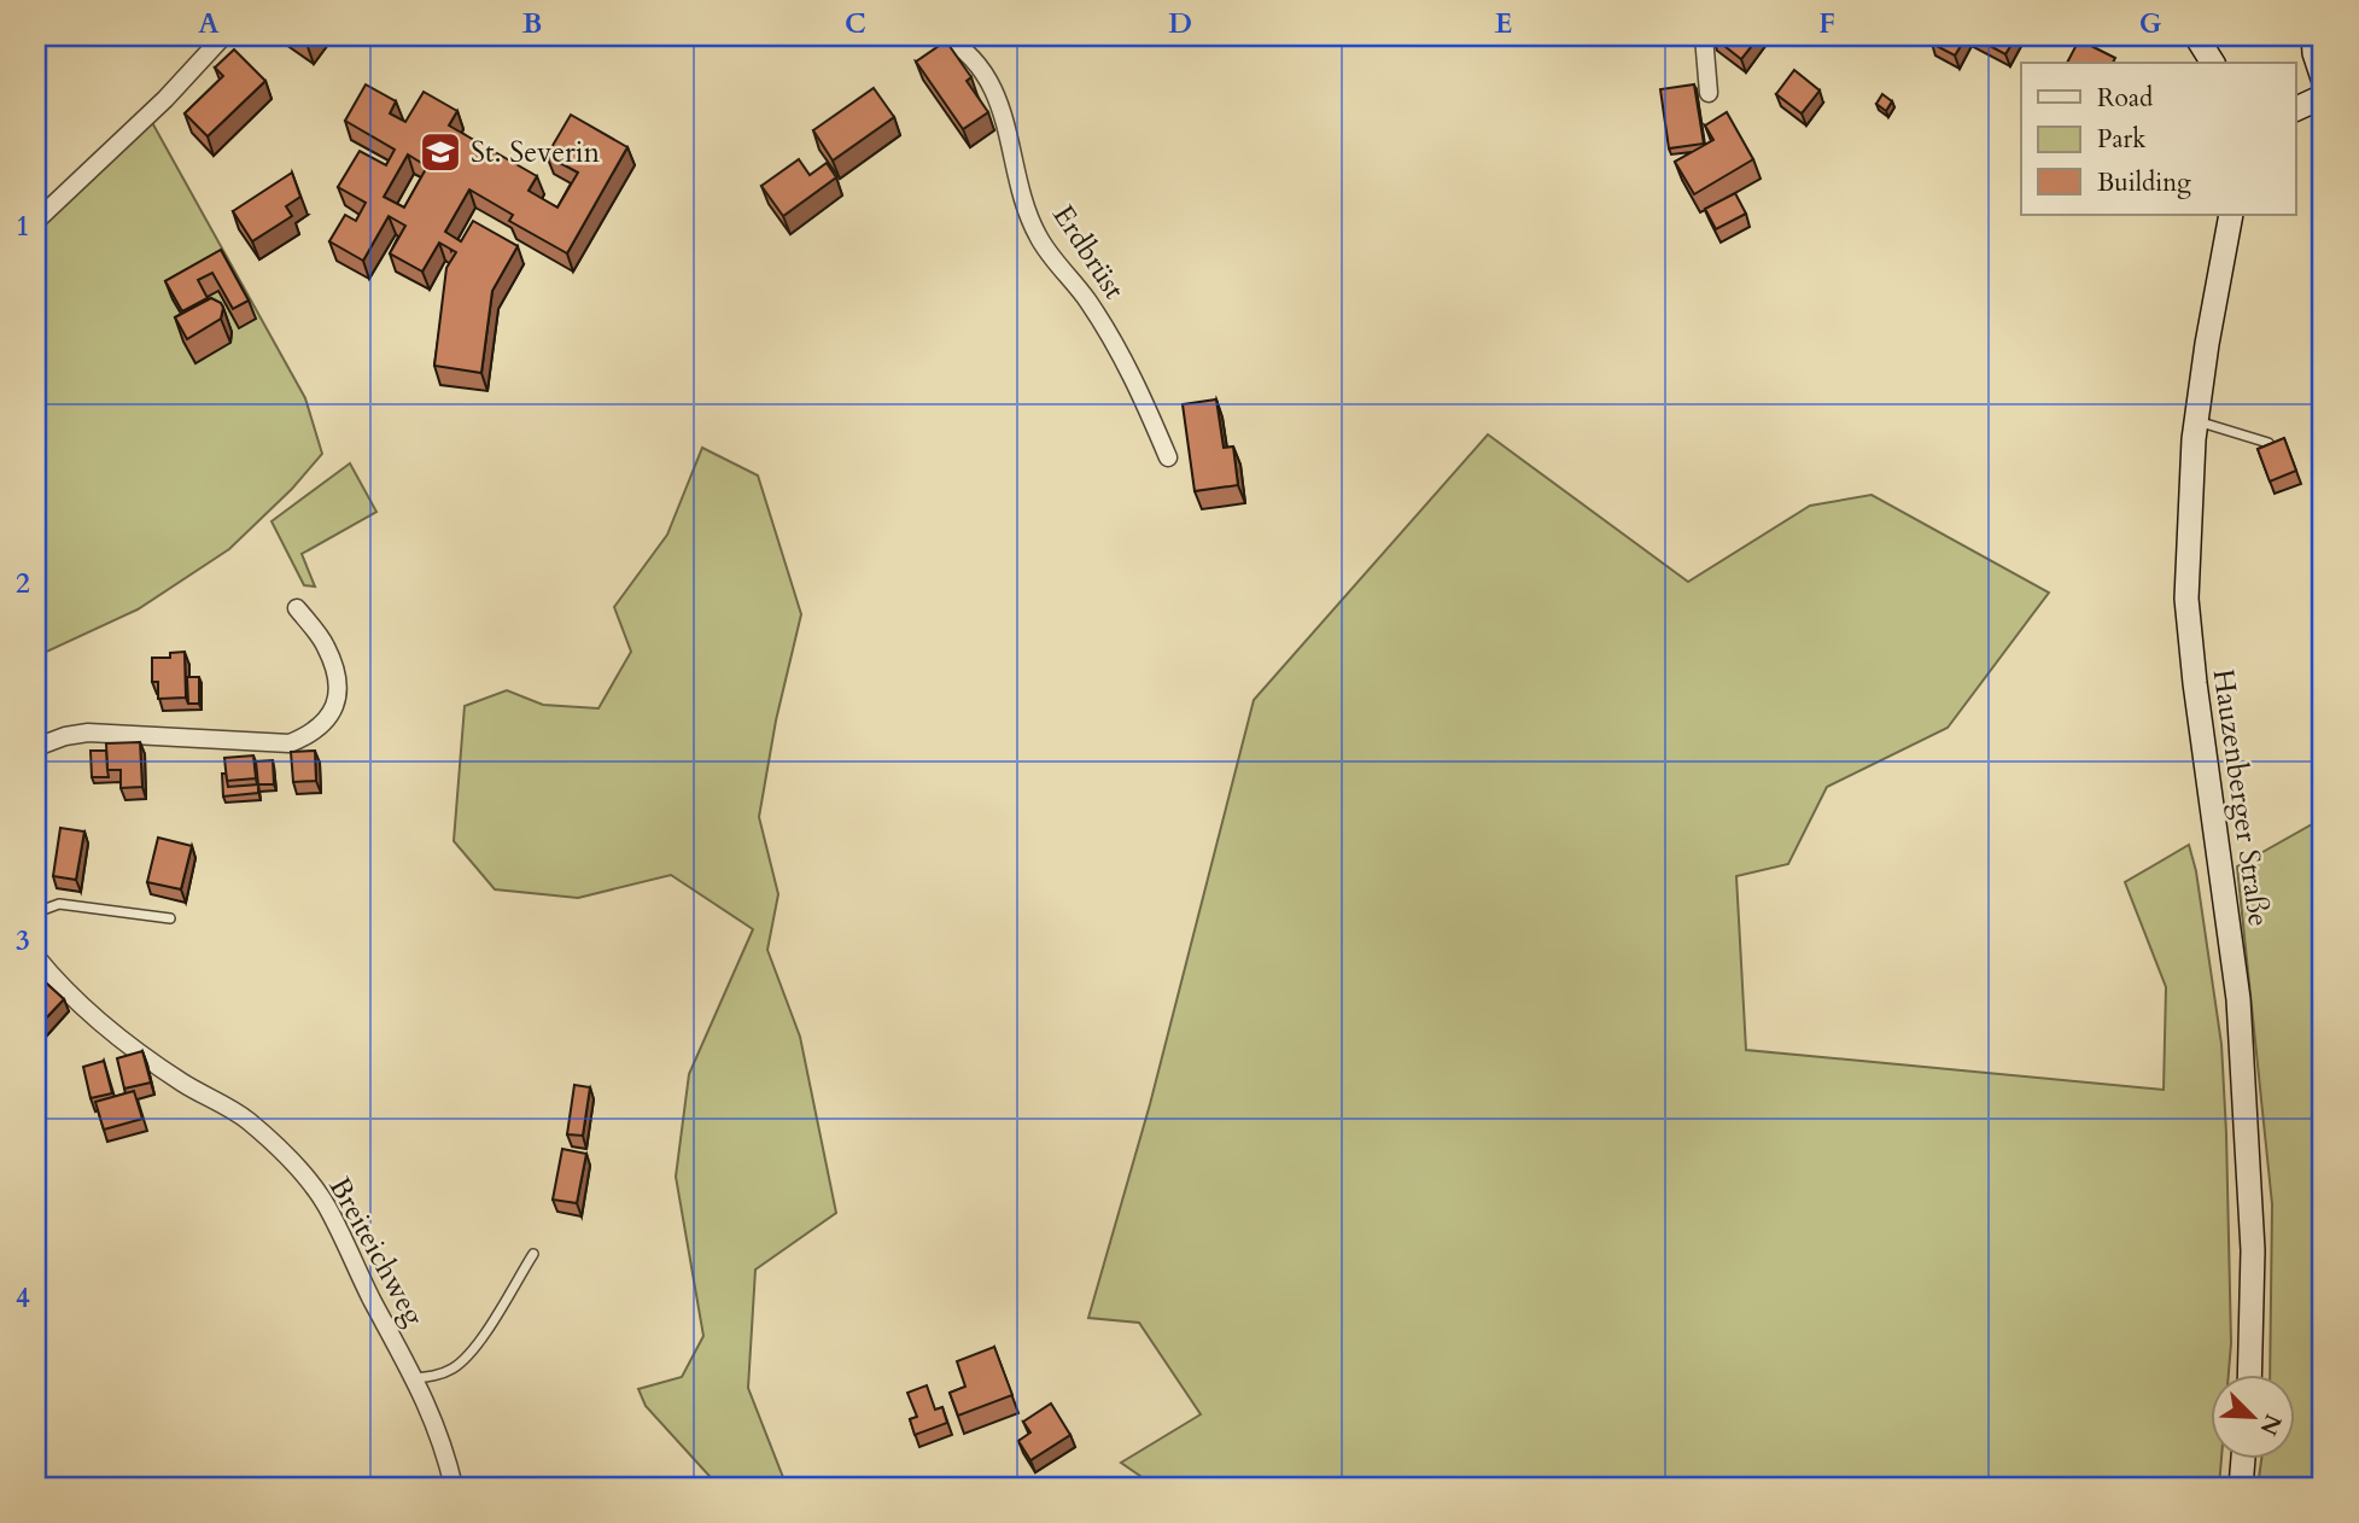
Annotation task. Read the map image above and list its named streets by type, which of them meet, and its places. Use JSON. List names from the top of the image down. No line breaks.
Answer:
{"streets":{"main road":["Hauzenberger Straße"],"street":["Erdbrüst","Breiteichweg"]},"places":{"school or university":["St. Severin"]},"legend":["Road","Park","Building"],"north":"bottom right","grid":{"columns":["A","B","C","D","E","F","G"],"rows":["1","2","3","4"]}}
